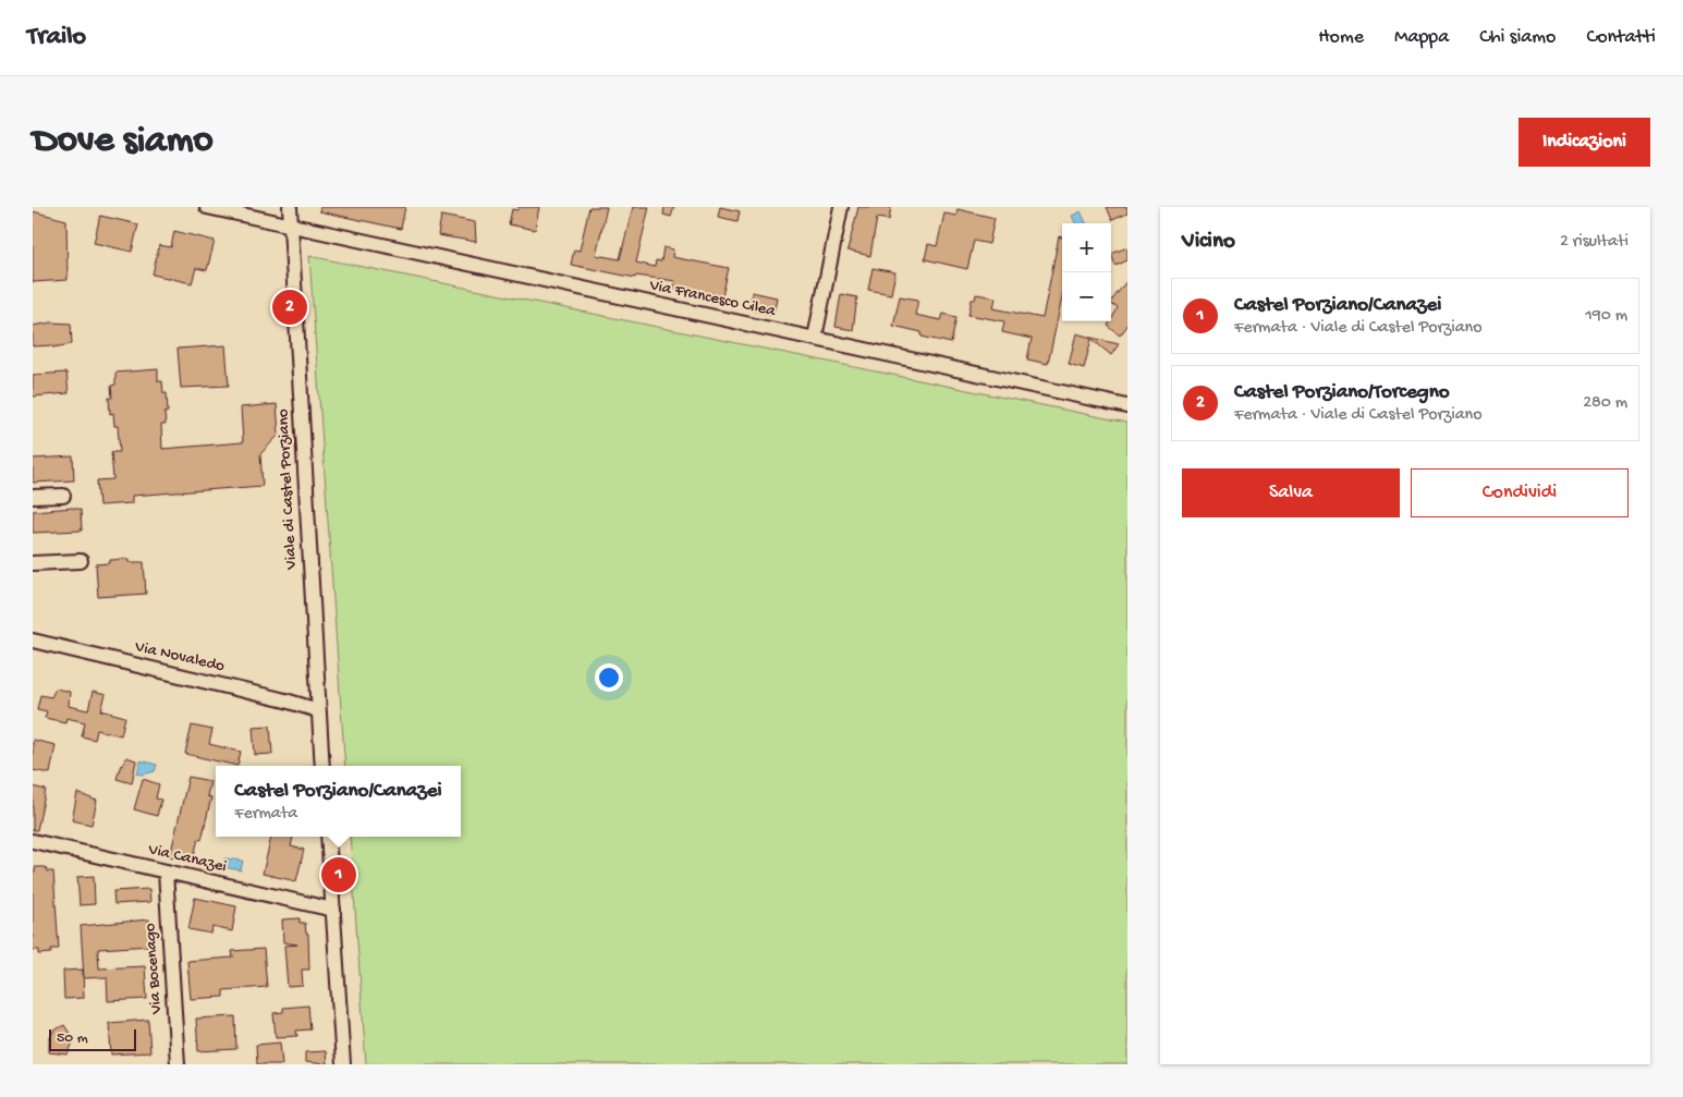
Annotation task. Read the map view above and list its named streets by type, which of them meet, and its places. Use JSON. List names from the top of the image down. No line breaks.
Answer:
{"streets":{"street":["Via Francesco Cilea","Viale di Castel Porziano","Via Novaledo","Via Canazei","Via Bocenago"]},"crossings":[["Via Francesco Cilea","Viale di Castel Porziano"],["Viale di Castel Porziano","Via Novaledo"],["Via Canazei","Via Bocenago"]],"scale_bar":"50 m","page":{"header":"Trailo","nav":["Home","Mappa","Chi siamo","Contatti"],"buttons":["Indicazioni",["Salva","Condividi"]],"title":"Dove siamo","heading":["Vicino","2 risultati"],"map_buttons":["+","−"],"list":[{"mark":"1","name":"Castel Porziano/Canazei","note":"Fermata · Viale di Castel Porziano","value":"190 m"},{"mark":"2","name":"Castel Porziano/Torcegno","note":"Fermata · Viale di Castel Porziano","value":"280 m"}],"pins":["2","1"],"popup":["Castel Porziano/Canazei","Fermata"],"scale":"50 m"}}
